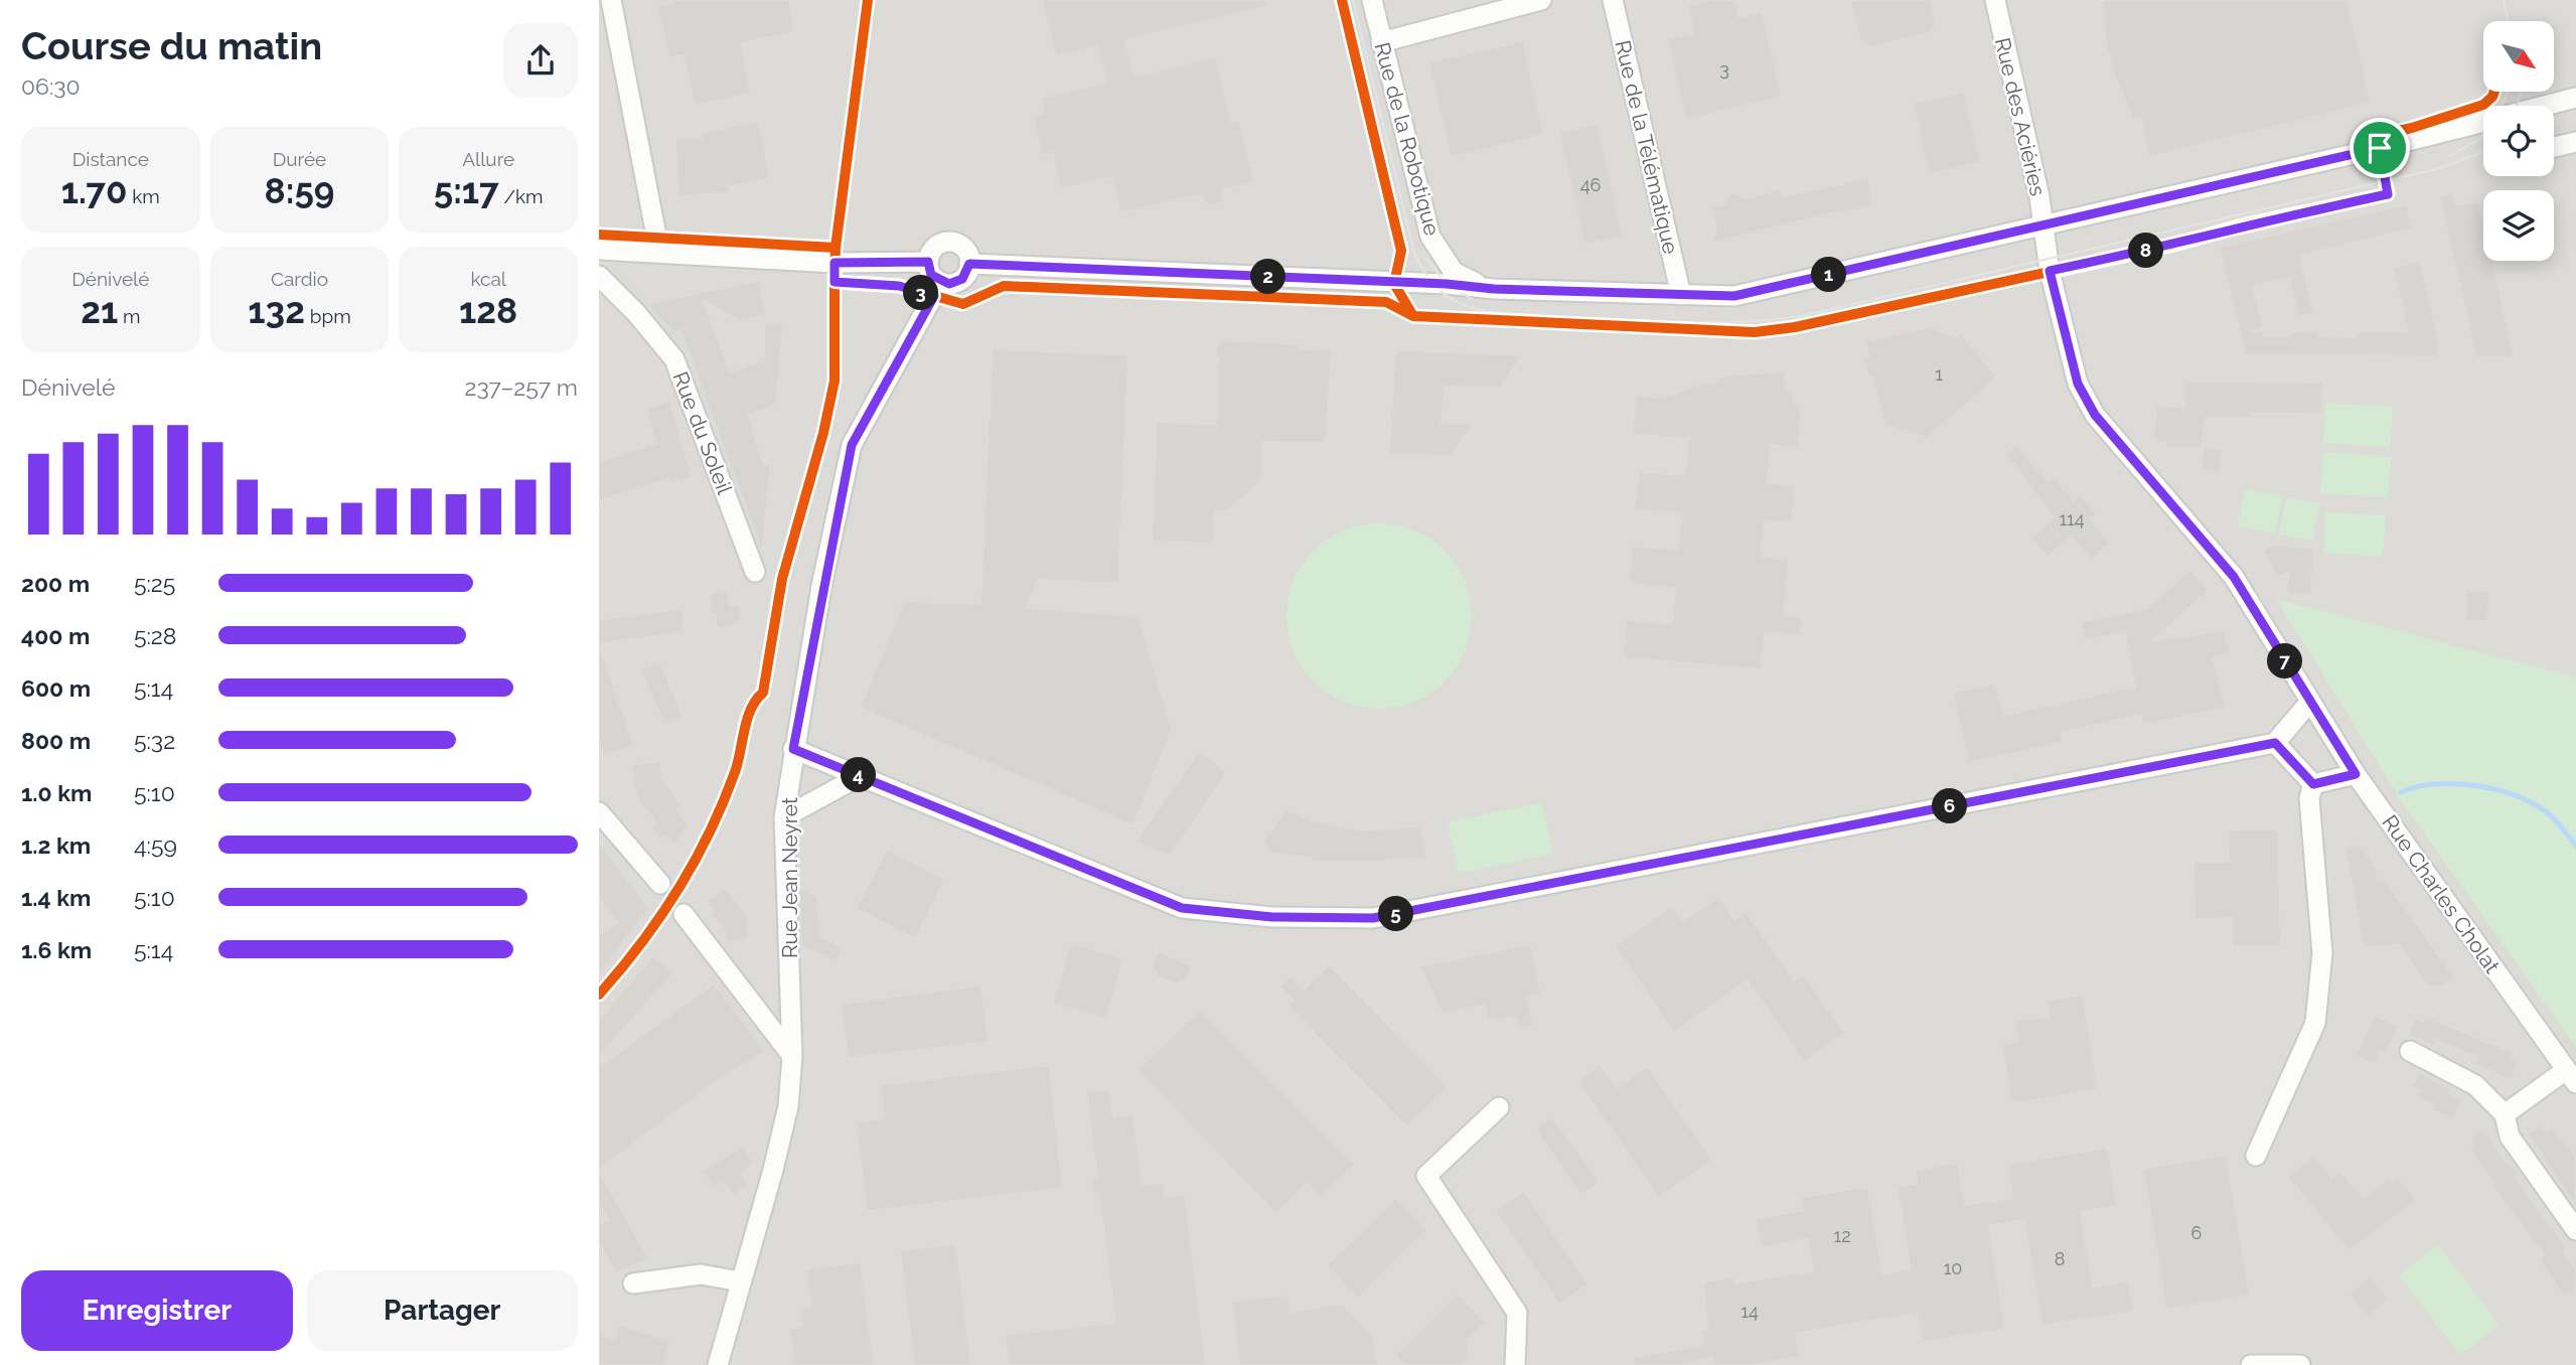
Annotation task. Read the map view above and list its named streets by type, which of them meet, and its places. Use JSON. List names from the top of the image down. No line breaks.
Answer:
{"streets":{"street":["Rue des Aciéries","Rue de la Robotique","Rue de la Télématique","Rue du Soleil","Rue Jean Neyret","Rue Charles Cholat"]},"crossings":[["Rue des Aciéries","Rue Charles Cholat"]],"house_numbers":["3","46","1","114","6","12","8","10","14"],"north":"bottom right","page":{"heading":["Course du matin","06:30"],"stats":[["Distance","1.70 km"],["Durée","8:59"],["Allure","5:17 /km"],["Dénivelé","21 m"],["Cardio","132 bpm"],["kcal","128"]],"pins":["8","1","2","3","7","4","6","5"],"chart":["Dénivelé","237–257 m"],"list":[{"name":"200 m","note":"5:25"},{"name":"400 m","note":"5:28"},{"name":"600 m","note":"5:14"},{"name":"800 m","note":"5:32"},{"name":"1.0 km","note":"5:10"},{"name":"1.2 km","note":"4:59"},{"name":"1.4 km","note":"5:10"},{"name":"1.6 km","note":"5:14"}],"buttons":["Enregistrer","Partager"]}}
